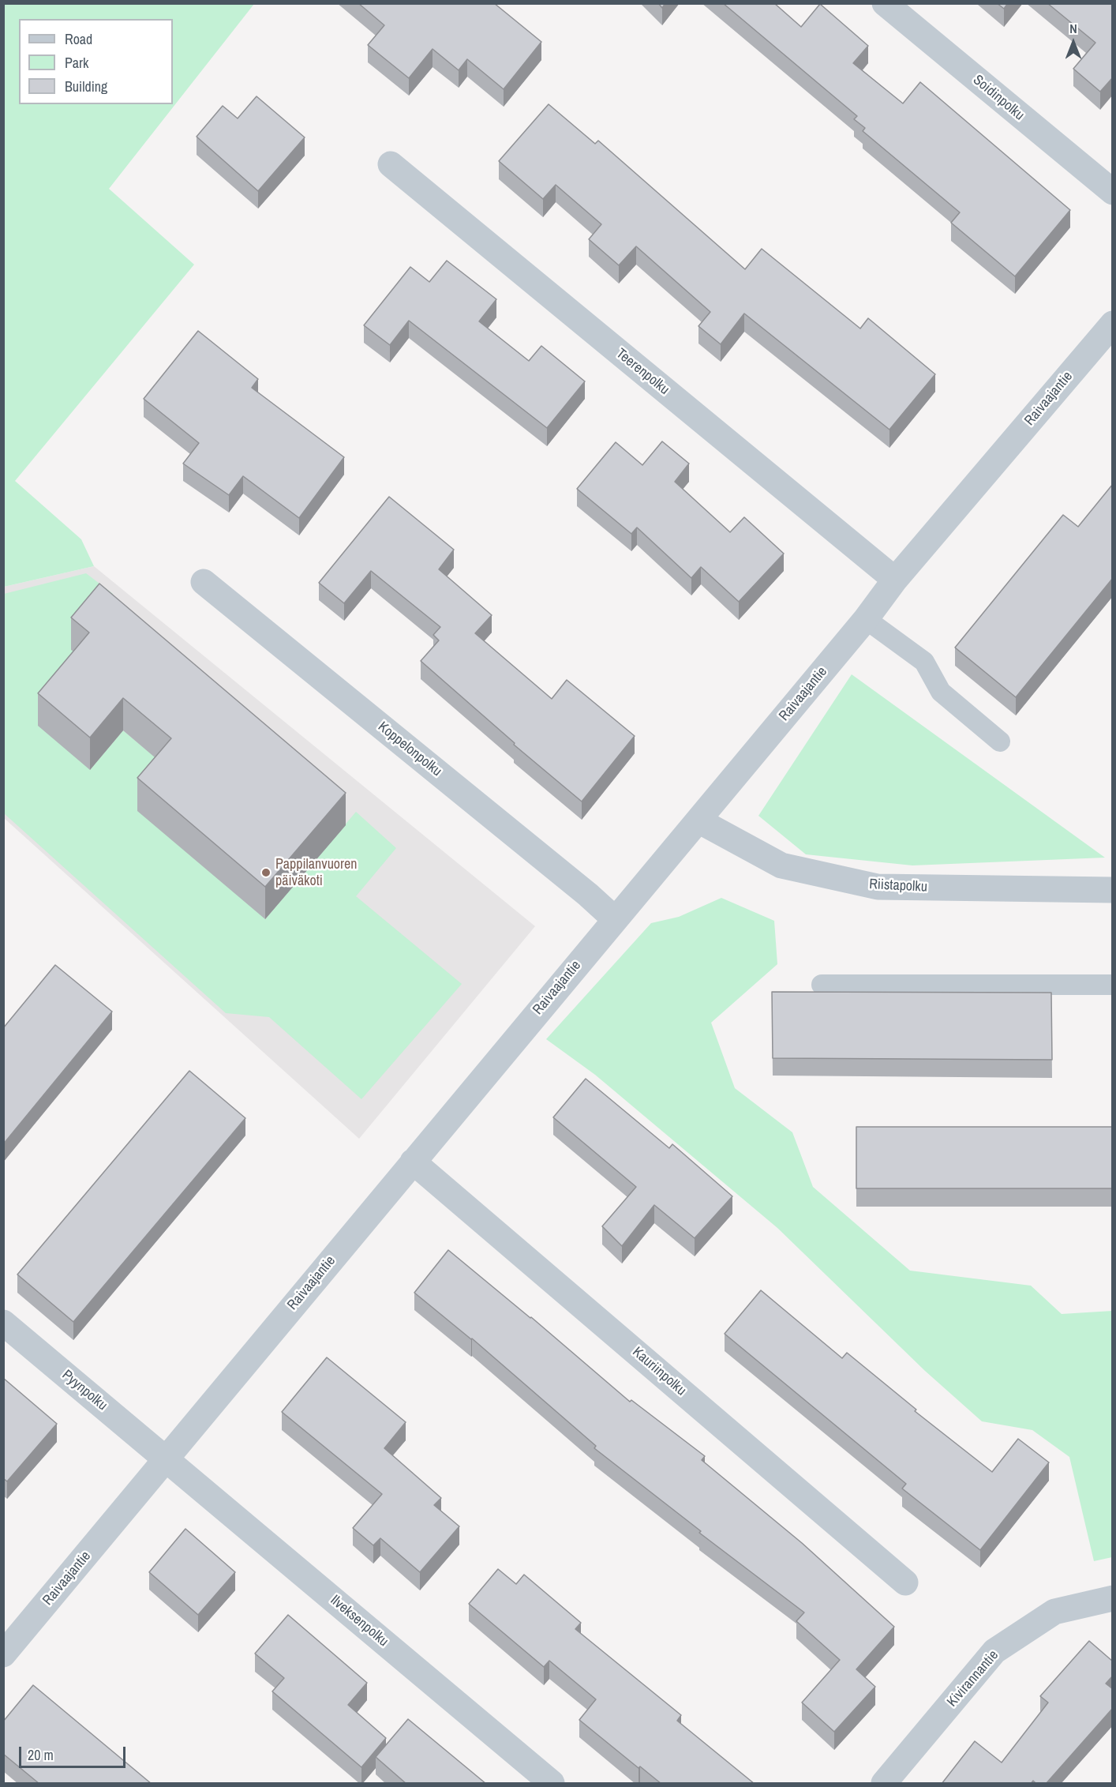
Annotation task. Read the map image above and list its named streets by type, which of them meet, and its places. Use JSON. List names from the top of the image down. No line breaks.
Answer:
{"streets":{"street":["Soidinpolku","Teerenpolku","Raivaajantie","Koppelonpolku","Riistapolku","Kauriinpolku","Pyynpolku","Ilveksenpolku","Kivirannantie"]},"crossings":[["Teerenpolku","Raivaajantie"],["Raivaajantie","Koppelonpolku"],["Raivaajantie","Riistapolku"],["Raivaajantie","Kauriinpolku"],["Raivaajantie","Pyynpolku"],["Raivaajantie","Ilveksenpolku"],["Pyynpolku","Ilveksenpolku"]],"places":["Pappilanvuoren päiväkoti"],"legend":["Road","Park","Building"],"scale_bar":"20 m","north":"top"}
